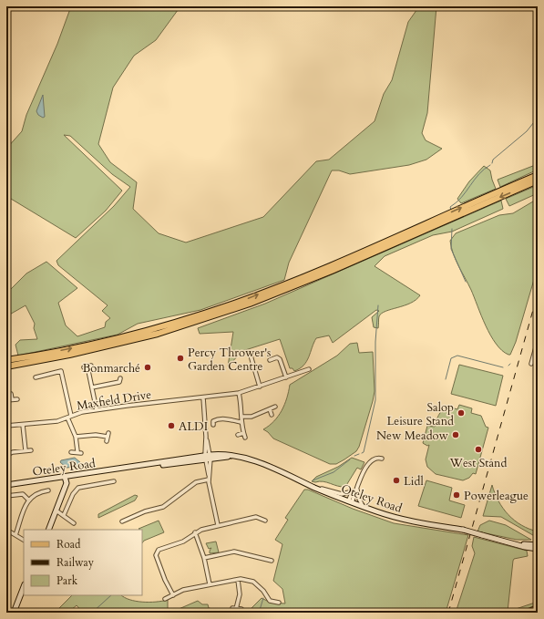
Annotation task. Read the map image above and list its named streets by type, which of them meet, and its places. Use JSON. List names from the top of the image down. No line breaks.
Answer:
{"streets":{"main road":["Oteley Road"],"street":["Maxfield Drive"]},"places":["Percy Thrower's Garden Centre","Bonmarché","Salop Leisure Stand","ALDI","New Meadow","West Stand","Lidl","Powerleague"],"legend":["Road","Railway","Park"]}
